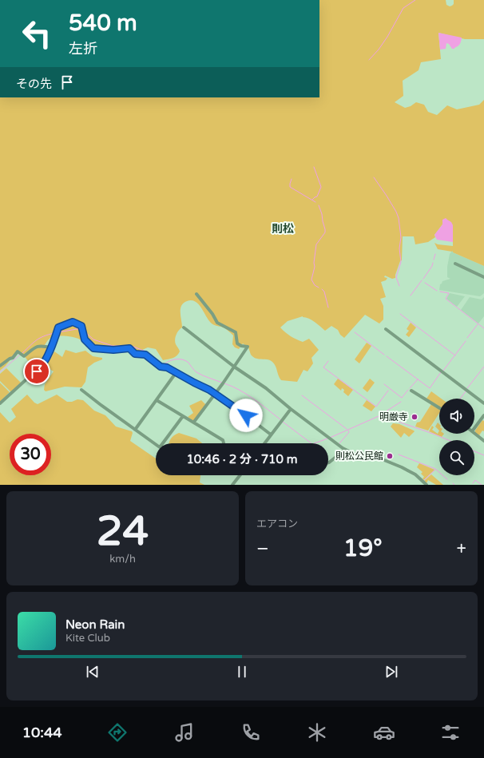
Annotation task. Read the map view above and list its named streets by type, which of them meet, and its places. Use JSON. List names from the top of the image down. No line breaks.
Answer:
{"districts":["則松"],"places":["明厳寺","則松公民館"],"page":{"turn":["540 m","左折"],"then":"その先","limit":"30","trip":"10:46 · 2 分 · 710 m","tile":[["24","km/h"],"エアコン"],"heat":["−","19°","+"],"song":["Neon Rain","Kite Club"],"tabs":"10:44"}}
